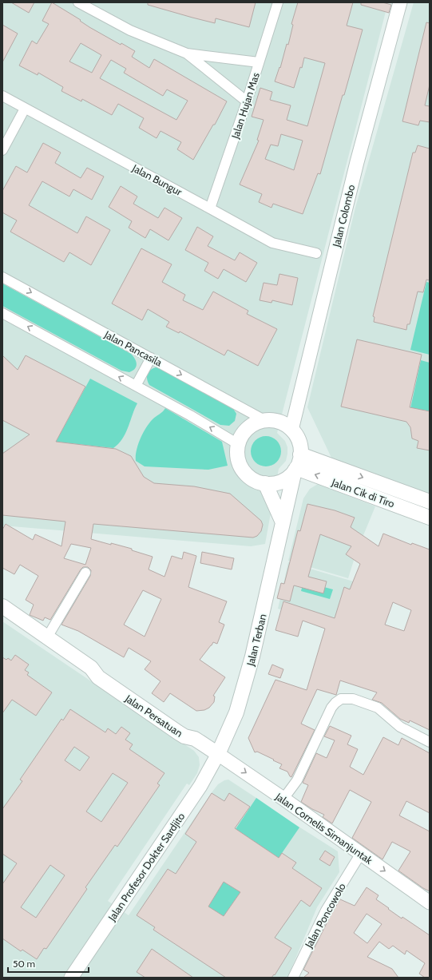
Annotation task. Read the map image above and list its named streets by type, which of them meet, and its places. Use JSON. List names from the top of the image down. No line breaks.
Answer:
{"streets":{"main road":["Jalan Colombo","Jalan Cik di Tiro","Jalan Terban","Jalan Persatuan","Jalan Cornelis Simanjuntak","Jalan Profesor Dokter Sardjito"],"street":["Jalan Hujan Mas","Jalan Bungur","Jalan Pancasila","Jalan Poncowolo"]},"crossings":[["Jalan Hujan Mas","Jalan Bungur"],["Jalan Colombo","Jalan Pancasila"],["Jalan Colombo","Jalan Cik di Tiro"],["Jalan Colombo","Jalan Terban"],["Jalan Pancasila","Jalan Cik di Tiro"],["Jalan Pancasila","Jalan Terban"],["Jalan Cik di Tiro","Jalan Terban"],["Jalan Terban","Jalan Persatuan"],["Jalan Terban","Jalan Cornelis Simanjuntak"],["Jalan Terban","Jalan Profesor Dokter Sardjito"],["Jalan Persatuan","Jalan Cornelis Simanjuntak"],["Jalan Persatuan","Jalan Profesor Dokter Sardjito"],["Jalan Cornelis Simanjuntak","Jalan Profesor Dokter Sardjito"],["Jalan Cornelis Simanjuntak","Jalan Poncowolo"]],"one_way":["Jalan Cornelis Simanjuntak"],"scale_bar":"50 m"}
